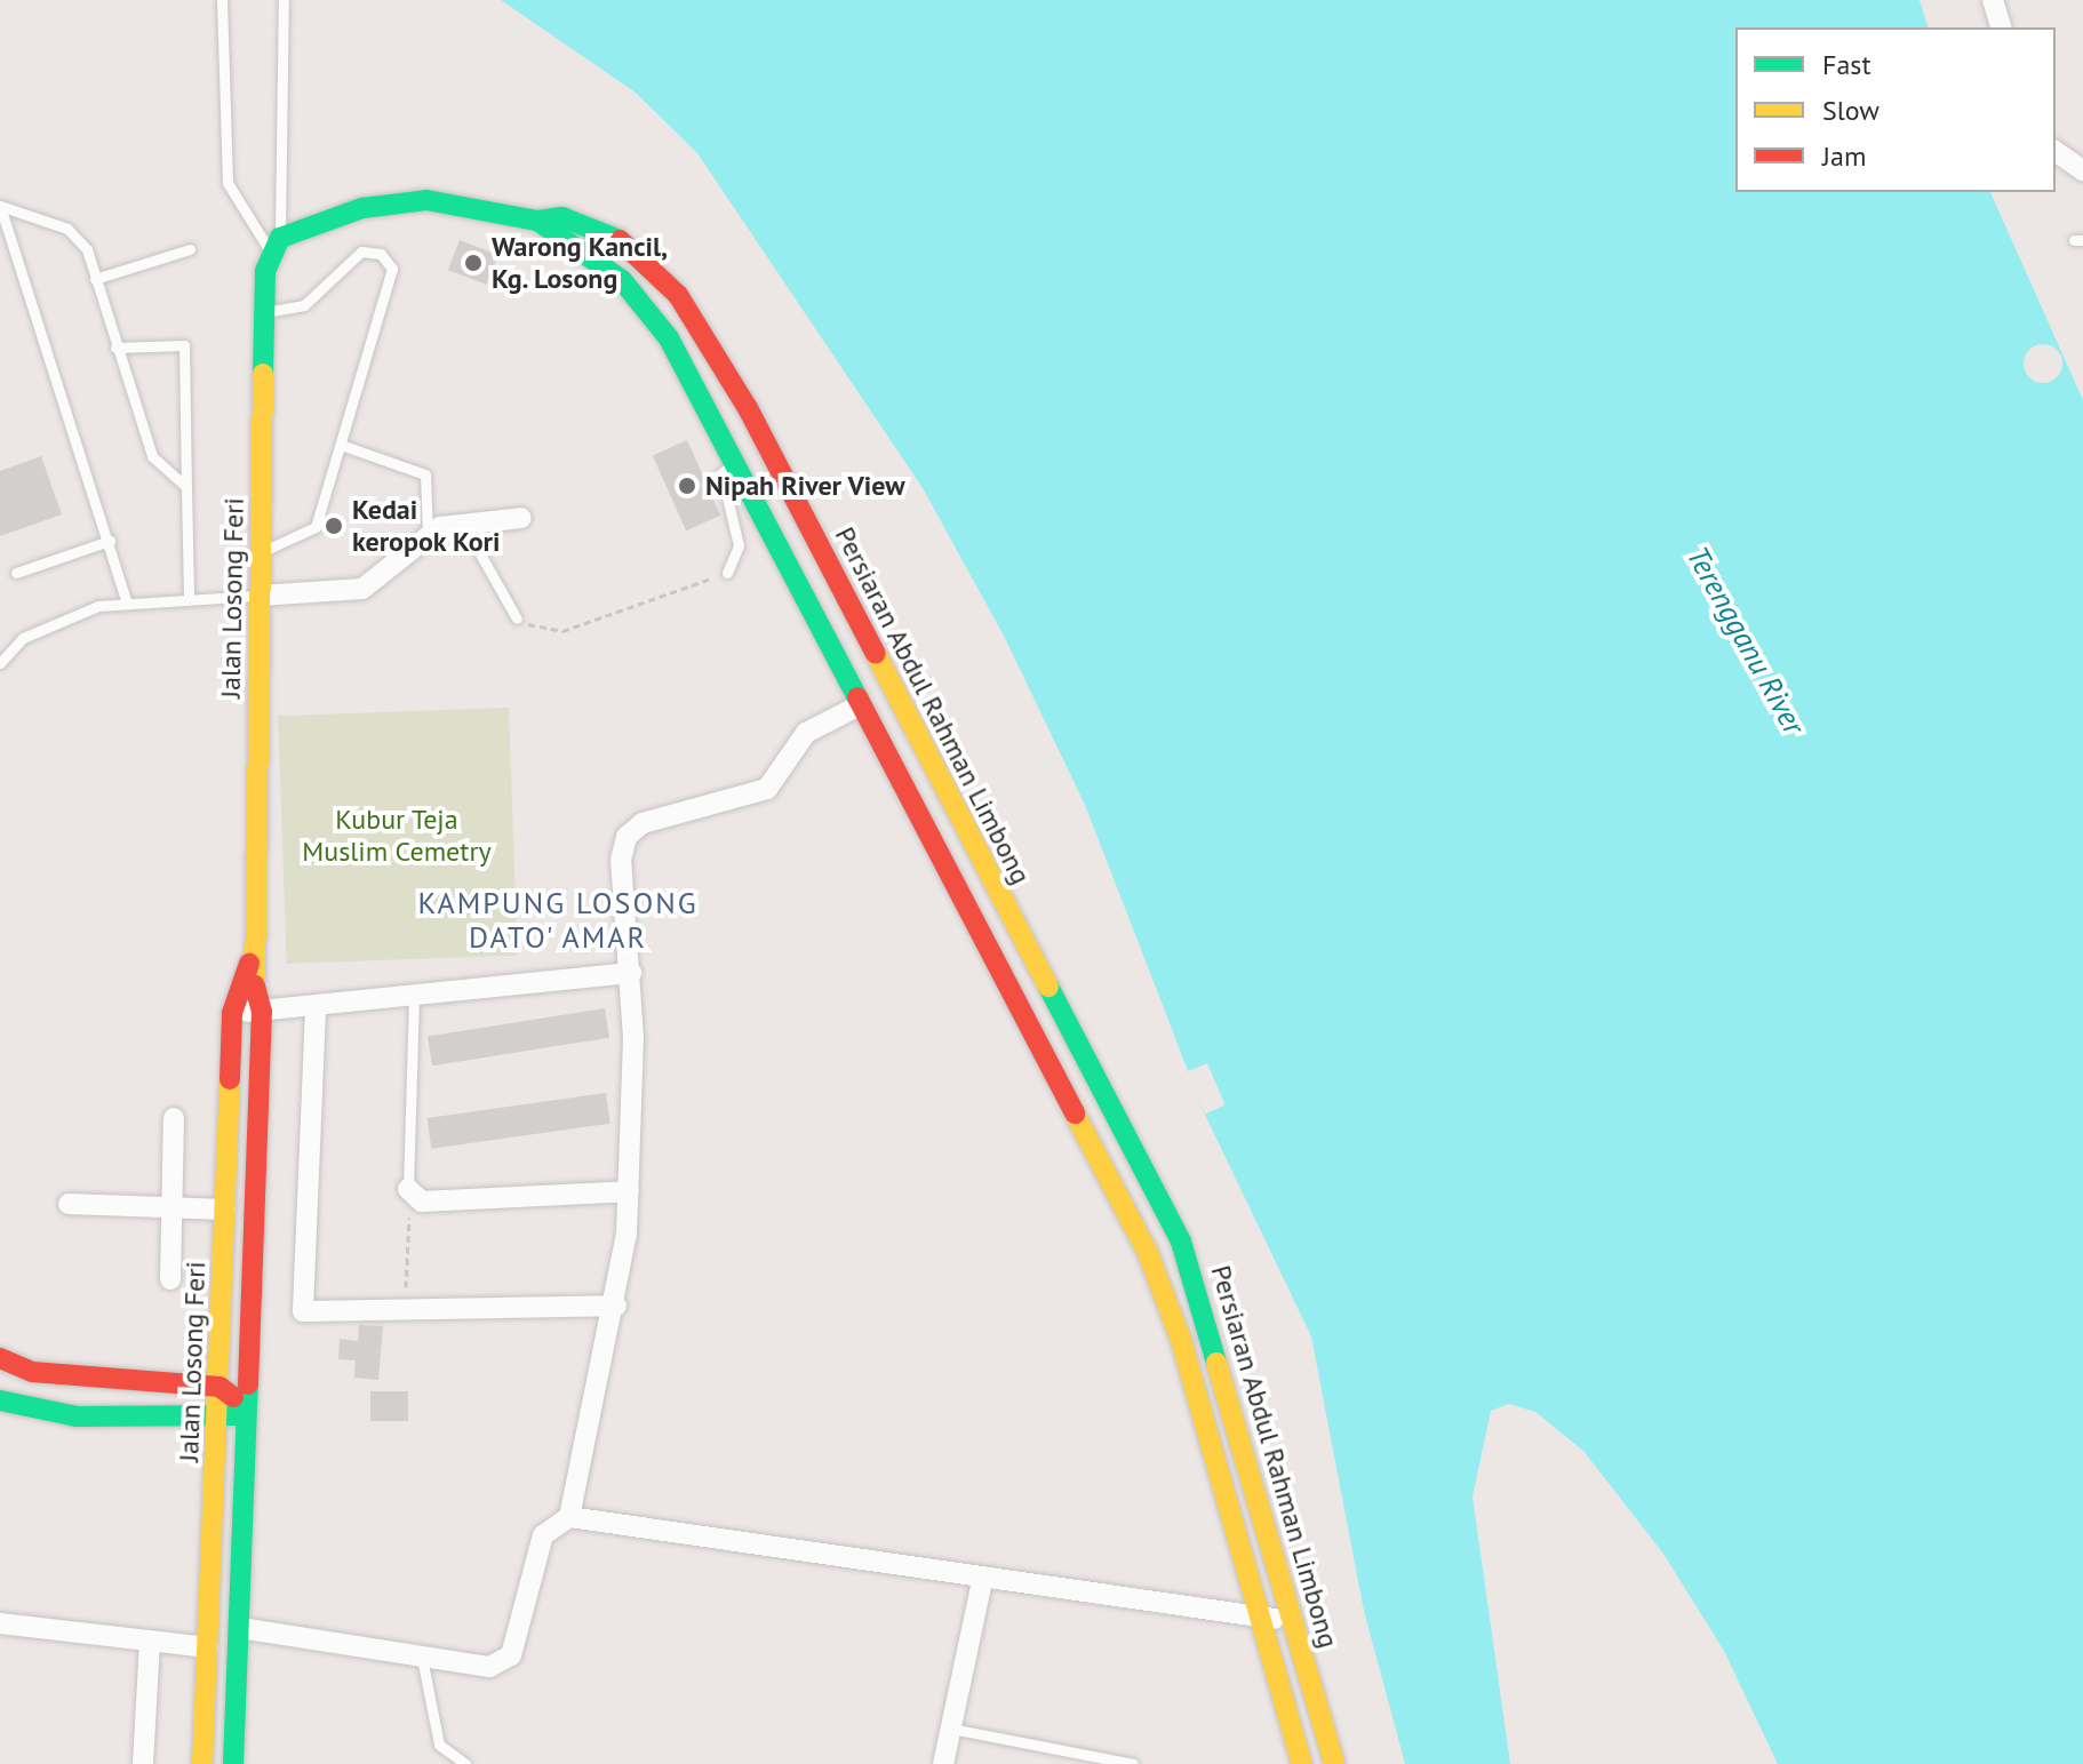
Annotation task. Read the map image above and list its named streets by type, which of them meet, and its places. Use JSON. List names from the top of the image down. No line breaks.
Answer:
{"streets":{"street":["Jalan Losong Feri","Persiaran Abdul Rahman Limbong"]},"districts":["KAMPUNG LOSONG DATO' AMAR"],"water":["Terengganu River"],"parks":["Kubur Teja Muslim Cemetry"],"places":["Warong Kancil, Kg. Losong","Nipah River View","Kedai keropok Kori"],"legend":["Fast","Slow","Jam"]}
